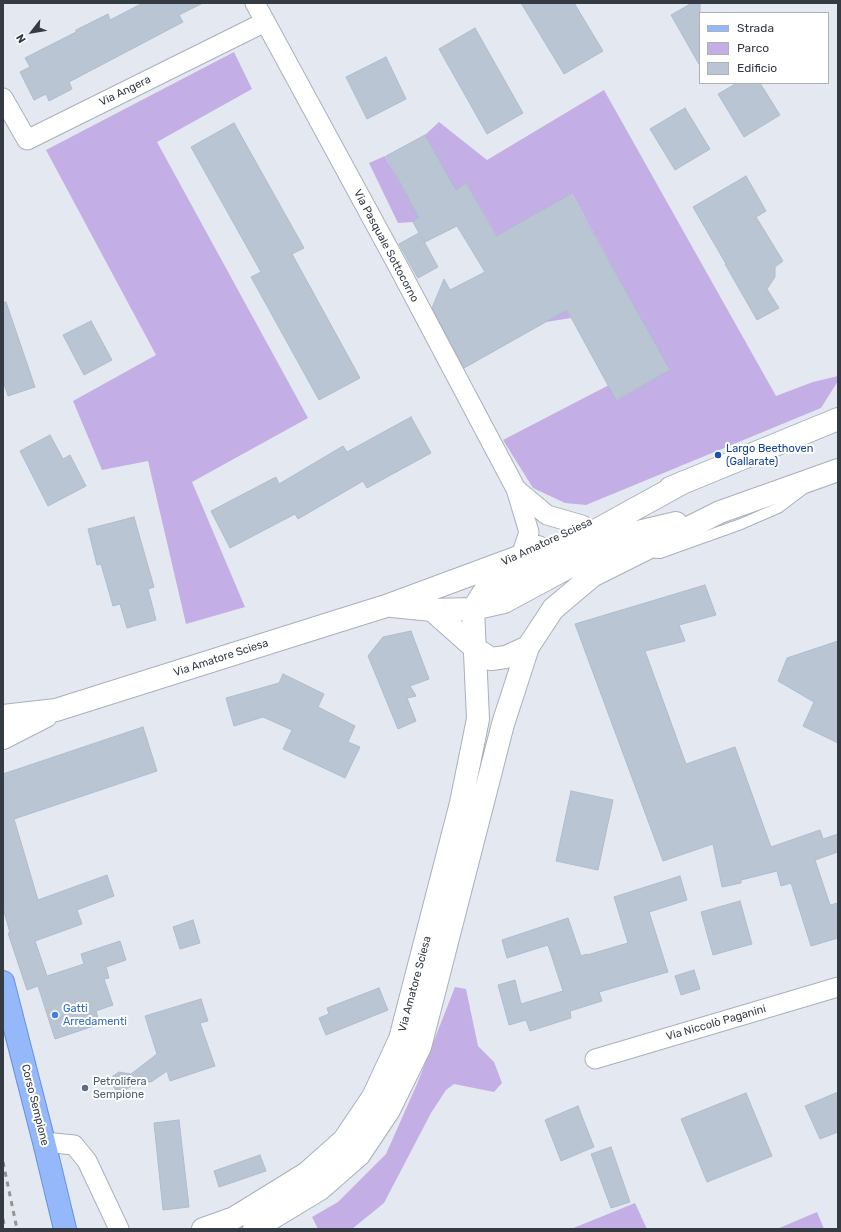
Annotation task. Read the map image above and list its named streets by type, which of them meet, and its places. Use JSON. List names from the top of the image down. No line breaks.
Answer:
{"streets":{"main road":["Corso Sempione"],"street":["Via Angera","Via Pasquale Sottocorno","Via Amatore Sciesa","Via Niccolò Paganini"]},"crossings":[["Via Angera","Via Pasquale Sottocorno"],["Via Pasquale Sottocorno","Via Amatore Sciesa"]],"places":["Largo Beethoven (Gallarate)","Gatti Arredamenti","Petrolifera Sempione"],"legend":["Strada","Parco","Edificio"],"north":"bottom left"}
